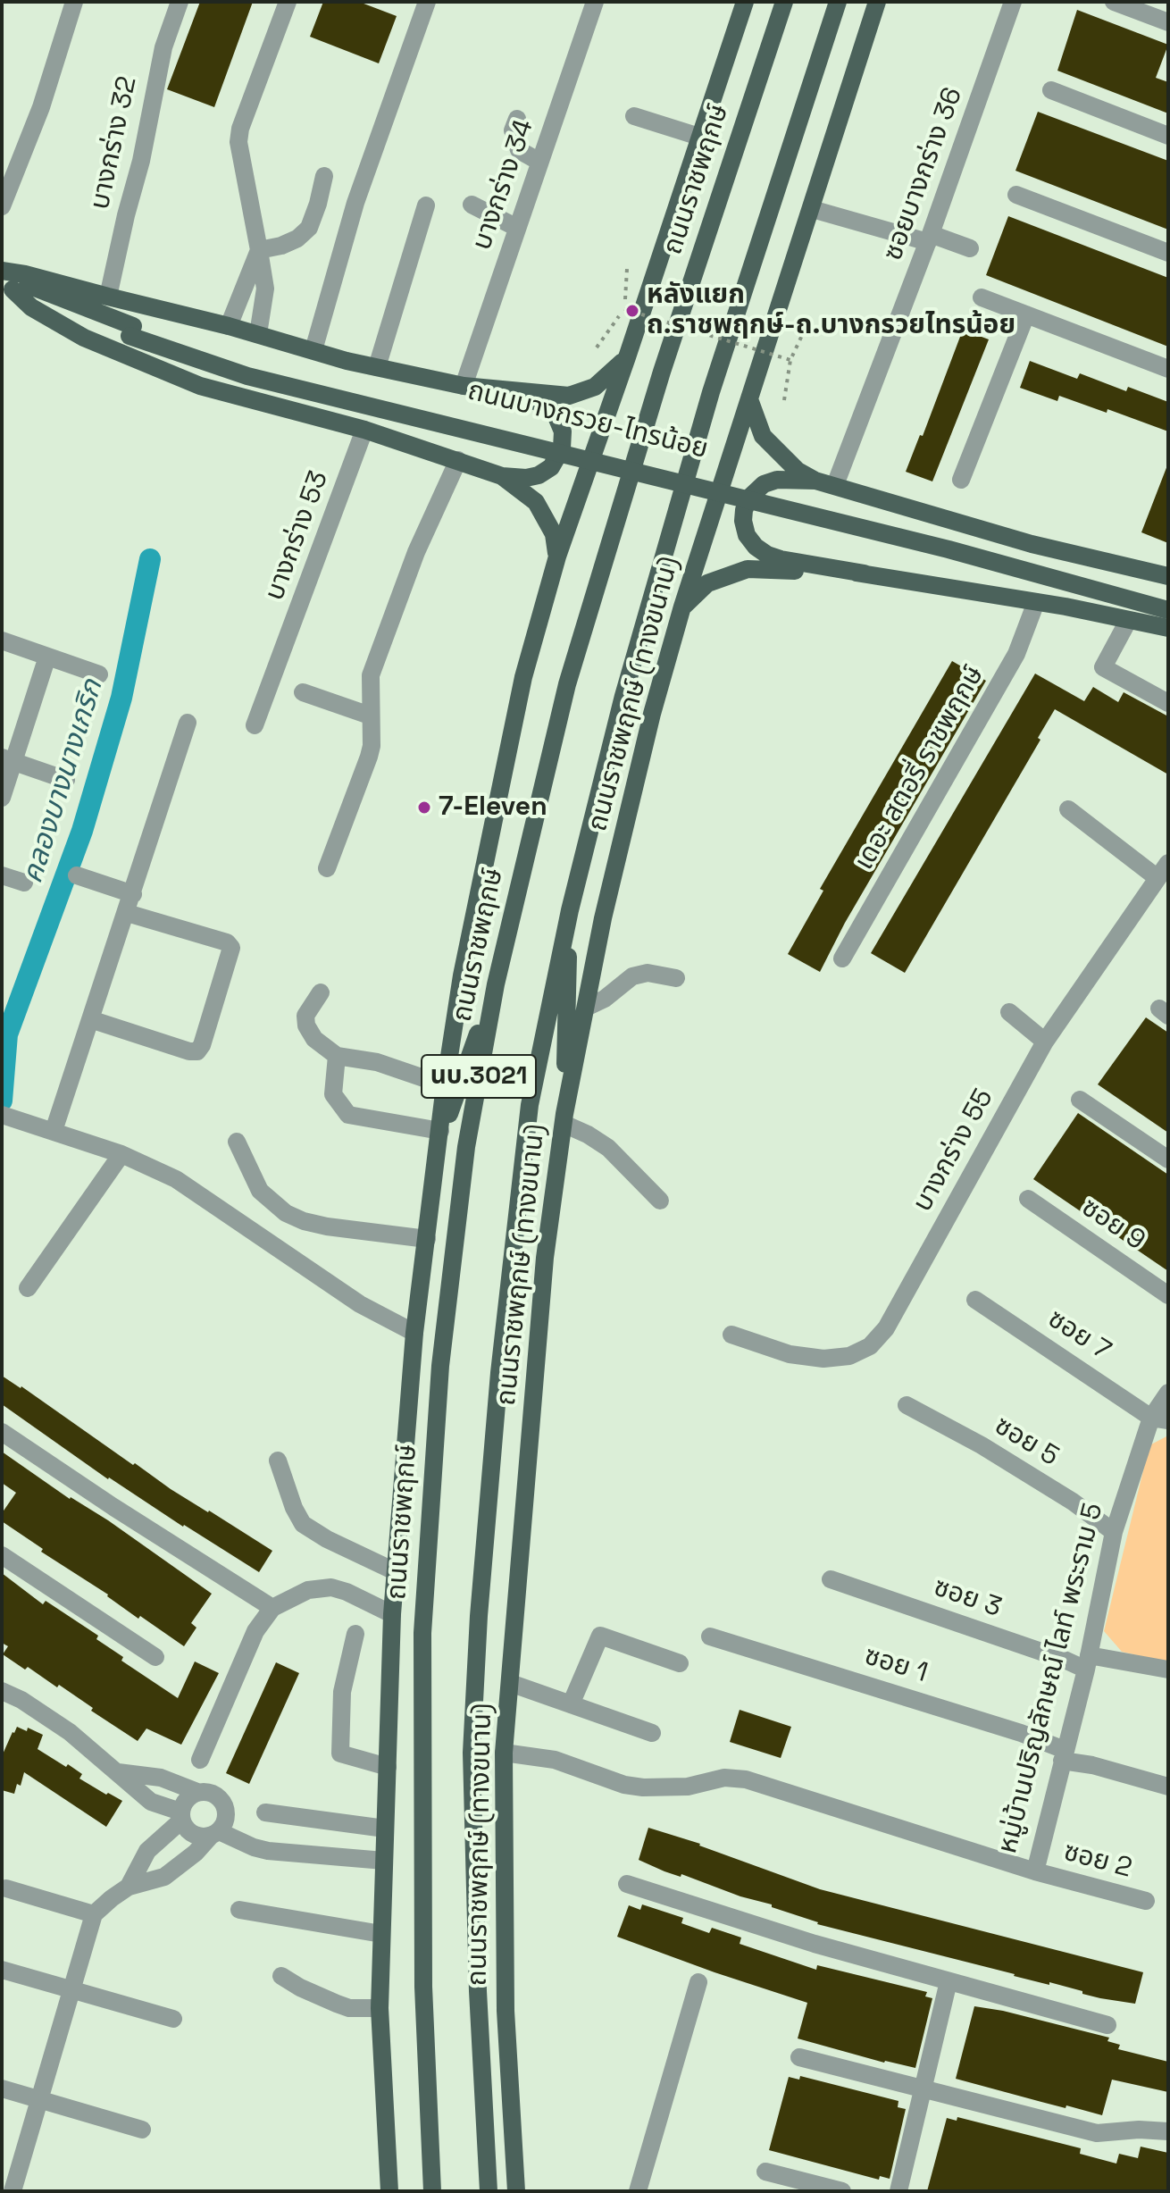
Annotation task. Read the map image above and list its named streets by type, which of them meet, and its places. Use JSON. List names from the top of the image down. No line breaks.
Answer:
{"streets":{"main road":["ถนนราชพฤกษ์","ถนนบางกรวย-ไทรน้อย","ถนนราชพฤกษ์ (ทางขนาน)","นบ.3021"],"street":["บางกร่าง 32","ซอยบางกร่าง 36","บางกร่าง 34","บางกร่าง 53","เดอะ สตอรี่ ราชพฤกษ์","บางกร่าง 55","ซอย 9","ซอย 7","ซอย 5","ซอย 3","ซอย 1","หมู่บ้านปริญลักษณ์ ไลท์ พระราม 5","ซอย 2"]},"crossings":[["ถนนราชพฤกษ์ (ทางขนาน)","หมู่บ้านปริญลักษณ์ ไลท์ พระราม 5"],["ซอย 7","หมู่บ้านปริญลักษณ์ ไลท์ พระราม 5"],["ซอย 5","หมู่บ้านปริญลักษณ์ ไลท์ พระราม 5"],["ซอย 3","หมู่บ้านปริญลักษณ์ ไลท์ พระราม 5"],["ซอย 1","หมู่บ้านปริญลักษณ์ ไลท์ พระราม 5"],["หมู่บ้านปริญลักษณ์ ไลท์ พระราม 5","ซอย 2"]],"water":["คลองบางนางเกริก"],"places":["หลังแยก ถ.ราชพฤกษ์-ถ.บางกรวยไทรน้อย","7-Eleven"]}
